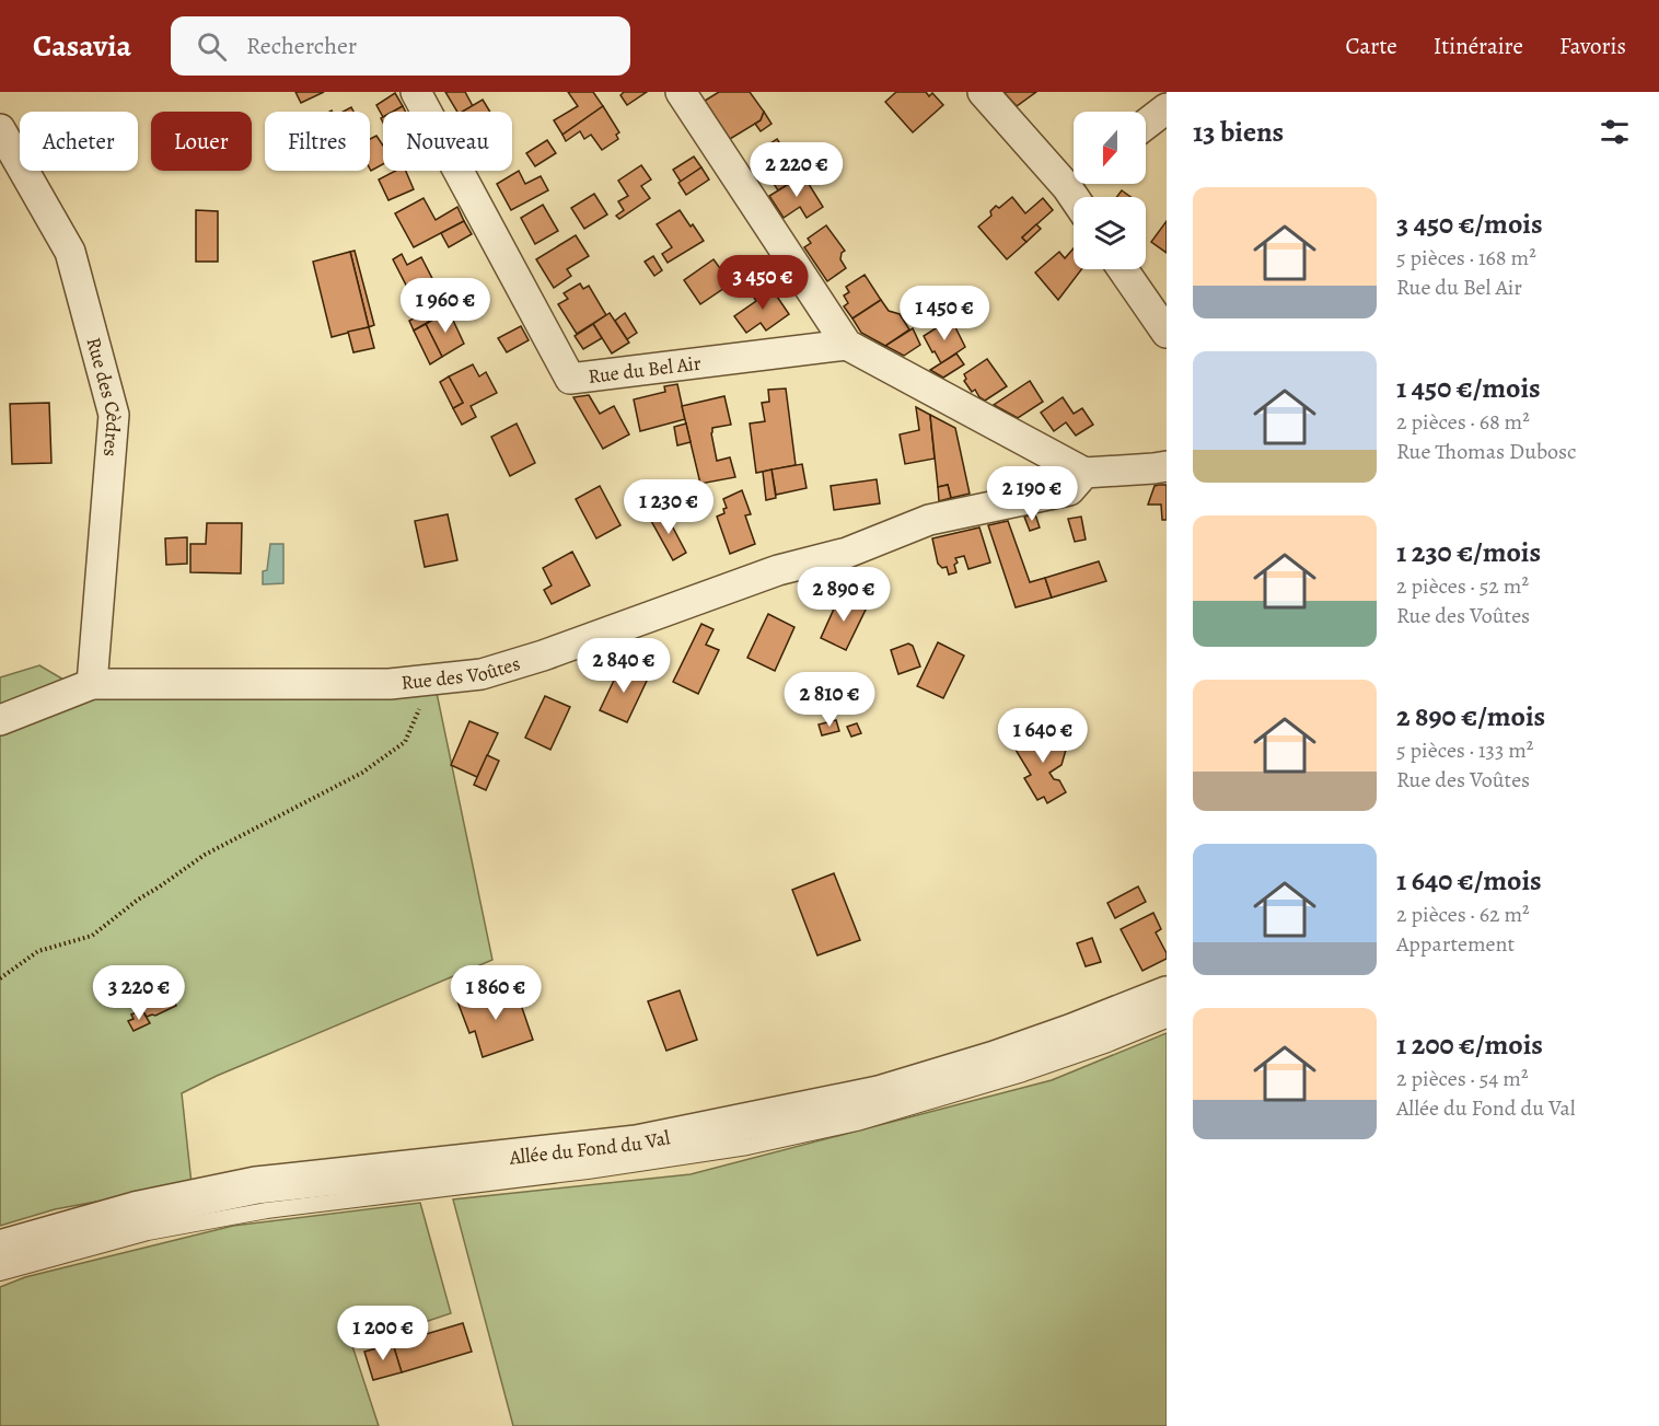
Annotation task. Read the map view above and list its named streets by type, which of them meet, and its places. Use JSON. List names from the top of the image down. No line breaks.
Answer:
{"streets":{"street":["Rue du Bel Air","Rue des Cèdres","Rue des Voûtes","Allée du Fond du Val"]},"crossings":[["Rue des Cèdres","Rue des Voûtes"]],"north":"bottom","page":{"header":"Casavia","search":"Rechercher","nav":["Carte","Itinéraire","Favoris"],"heading":"13 biens","chip":["Acheter","Louer","Filtres","Nouveau"],"price":["2 220 €","3 450 €","1 960 €","1 450 €","2 190 €","1 230 €","2 890 €","2 840 €","2 810 €","1 640 €","3 220 €","1 860 €","1 200 €"],"list":[{"name":"3 450 €/mois","note":"5 pièces · 168 m² · Rue du Bel Air"},{"name":"1 450 €/mois","note":"2 pièces · 68 m² · Rue Thomas Dubosc"},{"name":"1 230 €/mois","note":"2 pièces · 52 m² · Rue des Voûtes"},{"name":"2 890 €/mois","note":"5 pièces · 133 m² · Rue des Voûtes"},{"name":"1 640 €/mois","note":"2 pièces · 62 m² · Appartement"},{"name":"1 200 €/mois","note":"2 pièces · 54 m² · Allée du Fond du Val"}]}}
